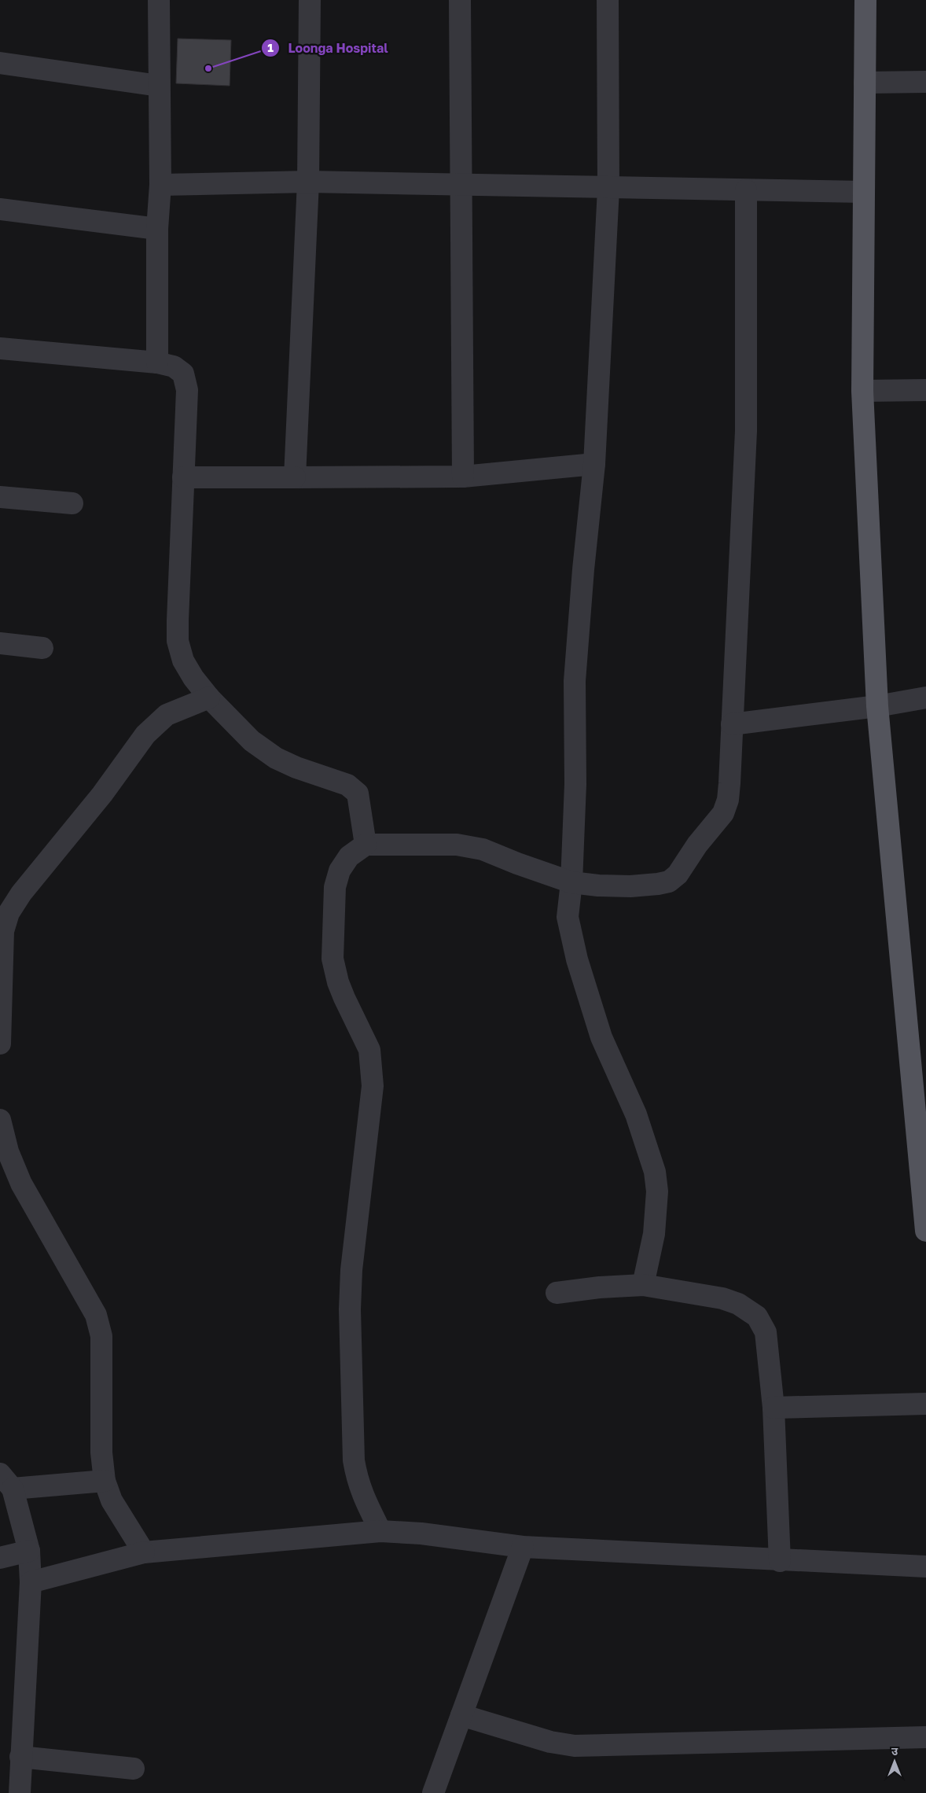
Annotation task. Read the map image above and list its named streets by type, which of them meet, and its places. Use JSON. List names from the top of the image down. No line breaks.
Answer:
{"places":["Loonga Hospital"],"north":"top"}
